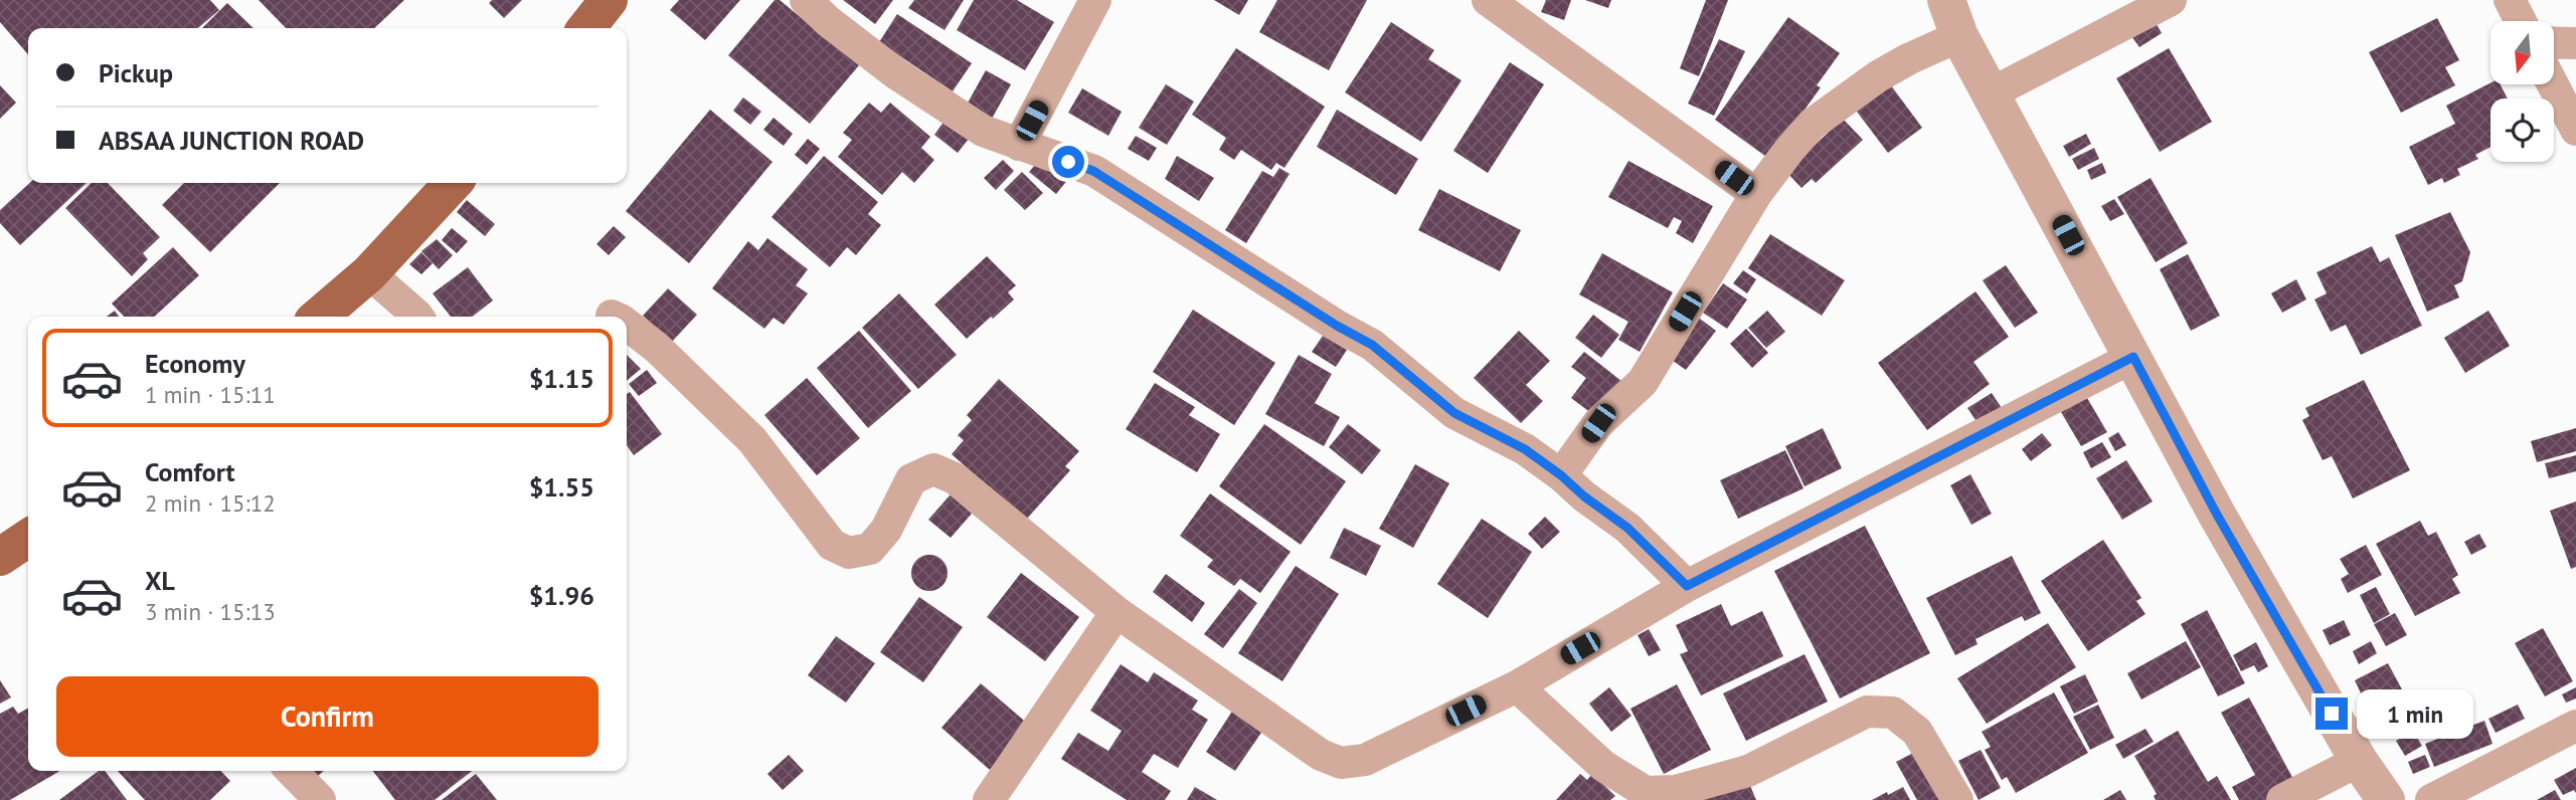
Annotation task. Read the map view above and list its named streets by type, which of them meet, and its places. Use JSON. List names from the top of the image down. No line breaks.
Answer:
{"north":"bottom","page":{"banner":["Pickup","ABSAA JUNCTION ROAD"],"list":[{"name":"Economy","note":"1 min · 15:11","value":"$1.15"},{"name":"Comfort","note":"2 min · 15:12","value":"$1.55"},{"name":"XL","note":"3 min · 15:13","value":"$1.96"}],"buttons":"Confirm","bubble":"1 min"}}
